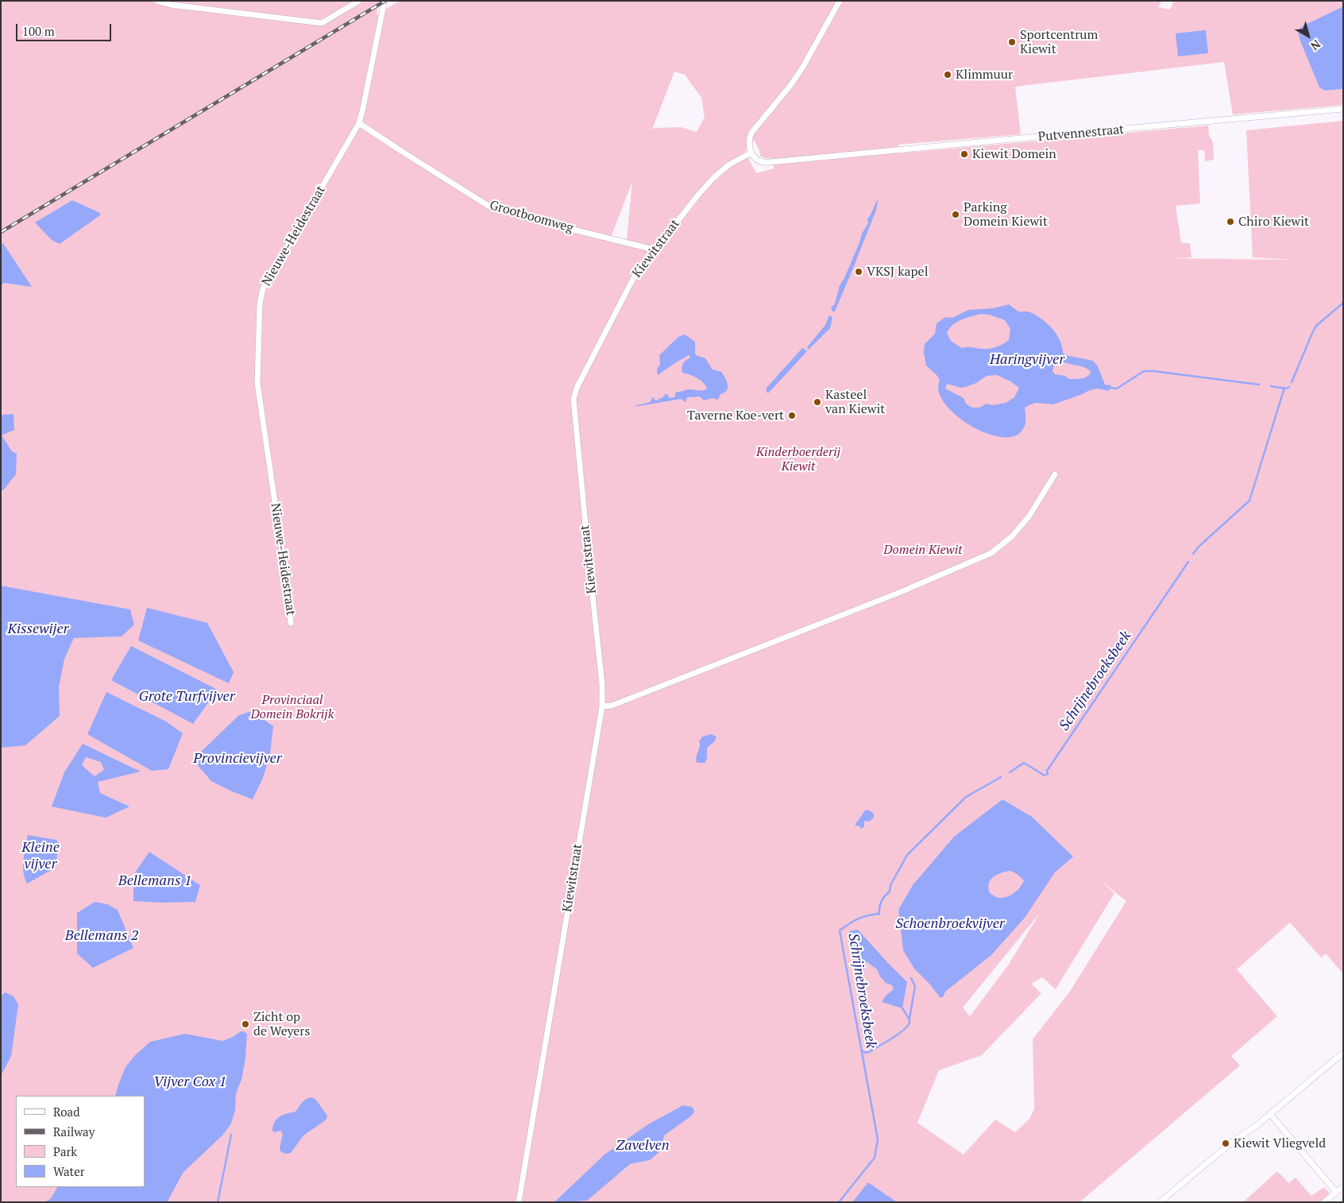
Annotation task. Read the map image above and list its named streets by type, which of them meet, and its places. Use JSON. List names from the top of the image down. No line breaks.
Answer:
{"streets":{"street":["Putvennestraat","Grootboomweg","Nieuwe-Heidestraat","Kiewitstraat"]},"crossings":[["Putvennestraat","Kiewitstraat"],["Grootboomweg","Nieuwe-Heidestraat"],["Grootboomweg","Kiewitstraat"]],"water":["Haringvijver","Kissewijer","Schrijnebroeksbeek","Grote Turfvijver","Provincievijver","Kleine vijver","Bellemans 1","Schoenbroekvijver","Bellemans 2","Vijver Cox 1","Zavelven"],"parks":["Kinderboerderij Kiewit","Domein Kiewit","Provinciaal Domein Bokrijk"],"places":["Sportcentrum Kiewit","Klimmuur","Kiewit Domein","Parking Domein Kiewit","Chiro Kiewit","VKSJ kapel","Kasteel van Kiewit","Taverne Koe-vert","Zicht op de Weyers","Kiewit Vliegveld"],"legend":["Road","Railway","Park","Water"],"scale_bar":"100 m","north":"bottom right"}
